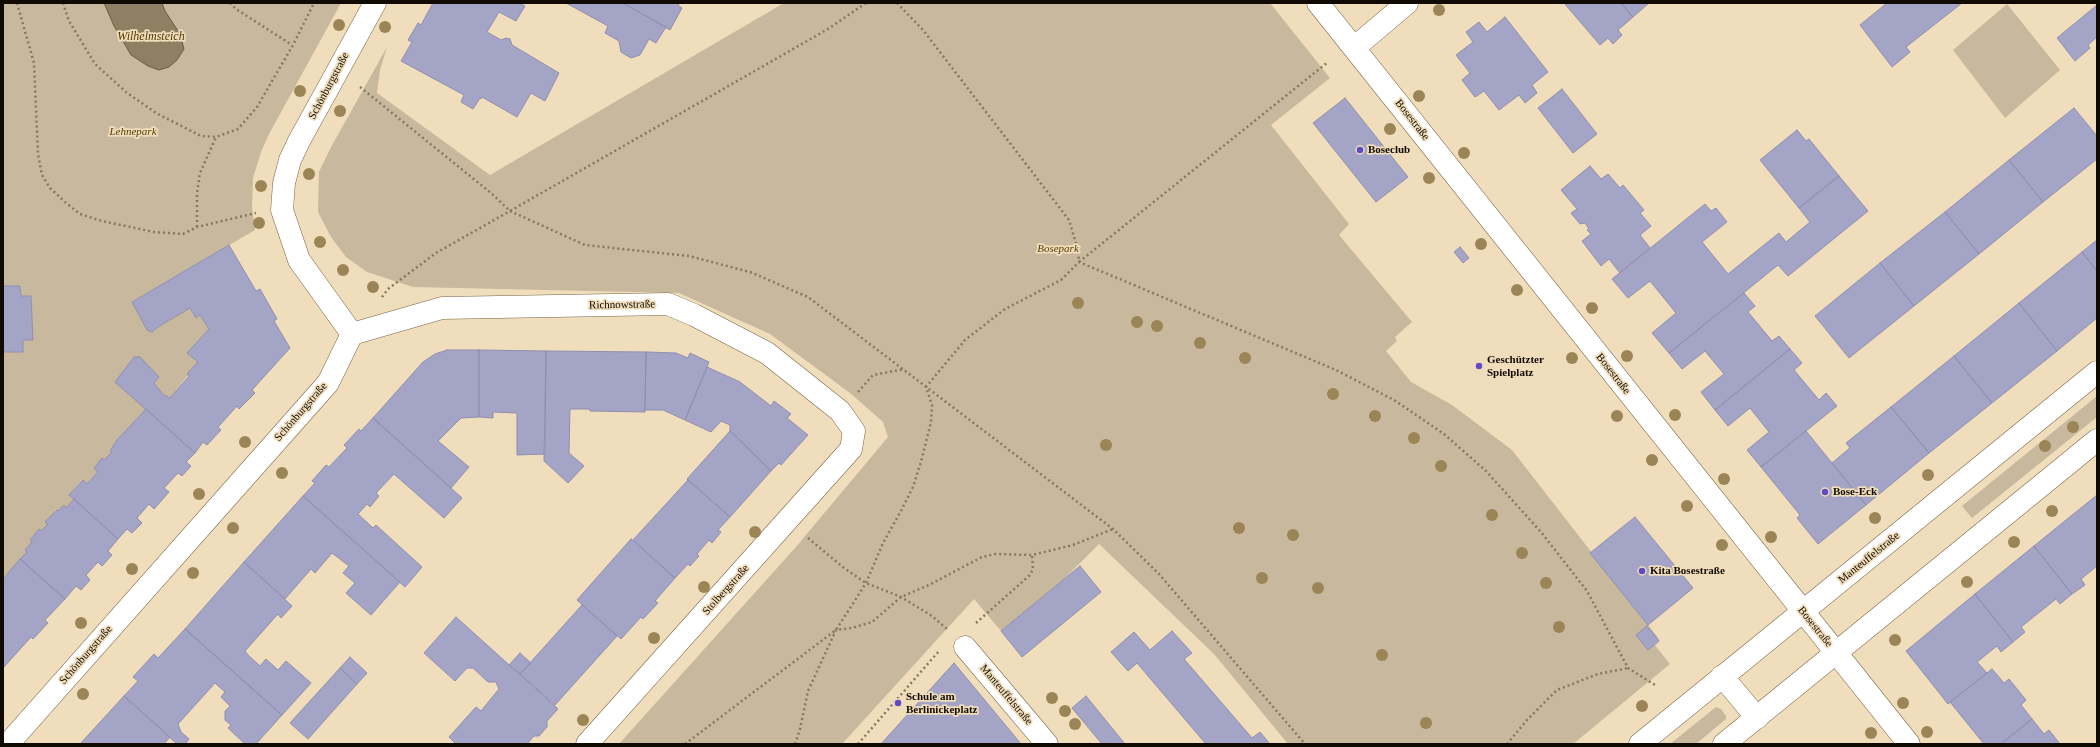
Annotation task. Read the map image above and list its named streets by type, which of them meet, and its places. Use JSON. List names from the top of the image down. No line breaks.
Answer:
{"streets":{"street":["Schönburgstraße","Bosestraße","Richnowstraße","Manteuffelstraße","Stolbergstraße"]},"crossings":[["Schönburgstraße","Richnowstraße"],["Bosestraße","Manteuffelstraße"],["Richnowstraße","Stolbergstraße"]],"water":["Wilhelmsteich"],"parks":["Lehnepark","Bosepark"],"places":["Boseclub","Geschützter Spielplatz","Bose-Eck","Kita Bosestraße","Schule am Berlinickeplatz"]}
